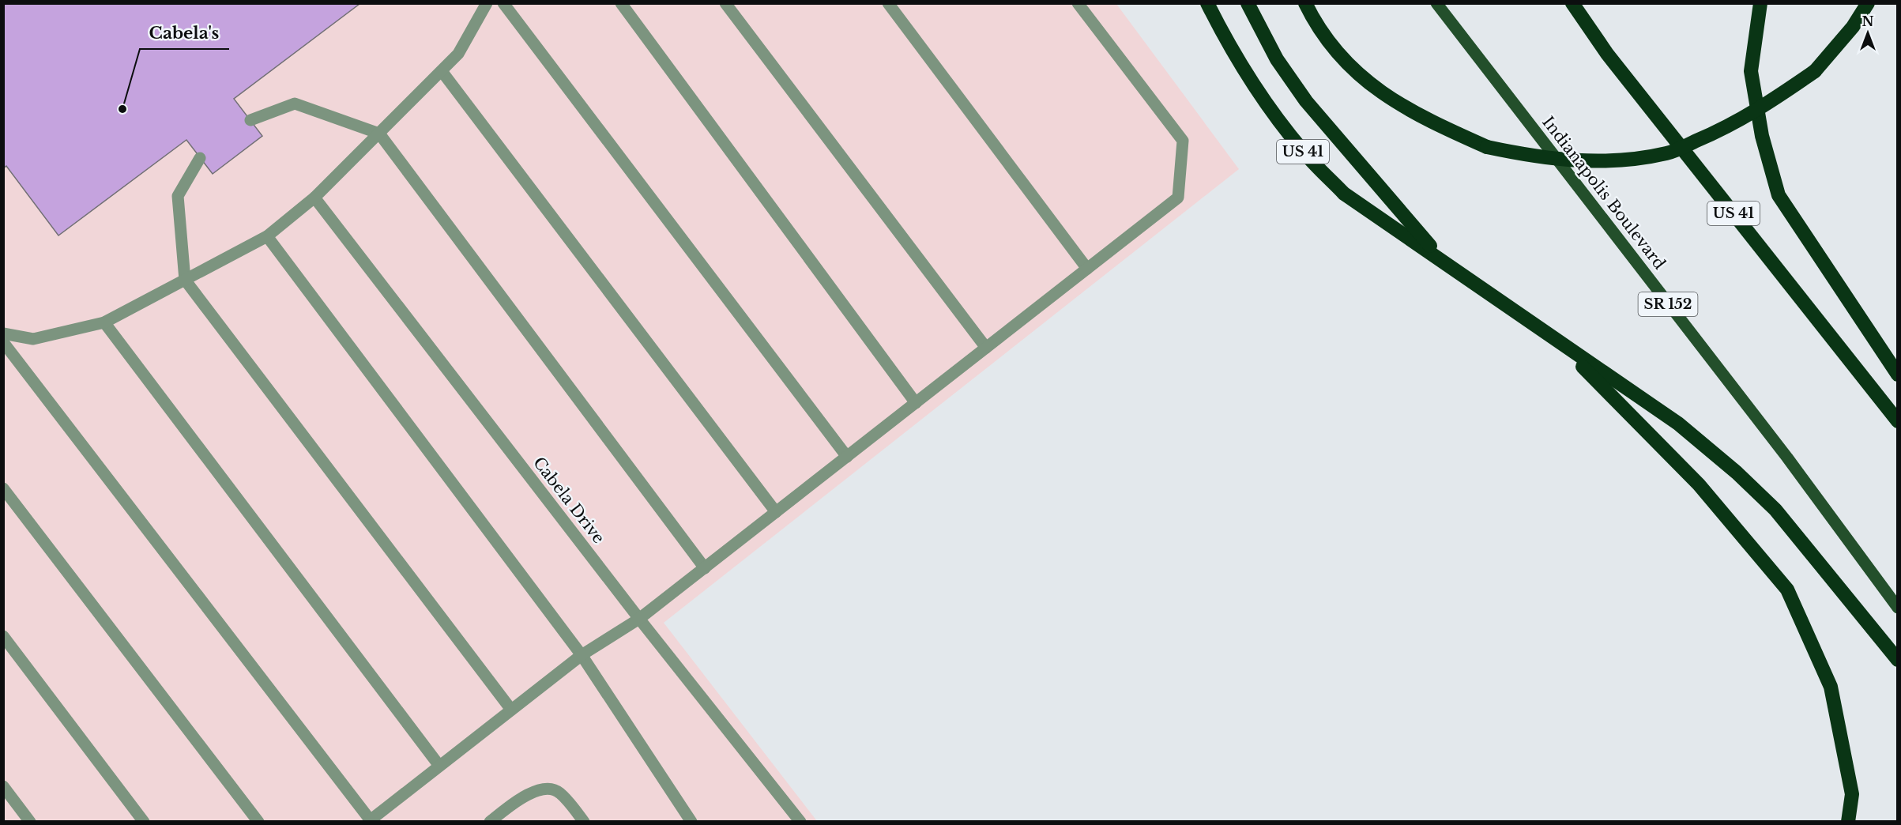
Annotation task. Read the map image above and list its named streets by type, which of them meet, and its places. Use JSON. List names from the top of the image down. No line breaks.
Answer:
{"streets":{"highway":["US 41"],"main road":["Indianapolis Boulevard","SR 152"],"lane":["Cabela Drive"]},"places":["Cabela's"],"north":"top"}
